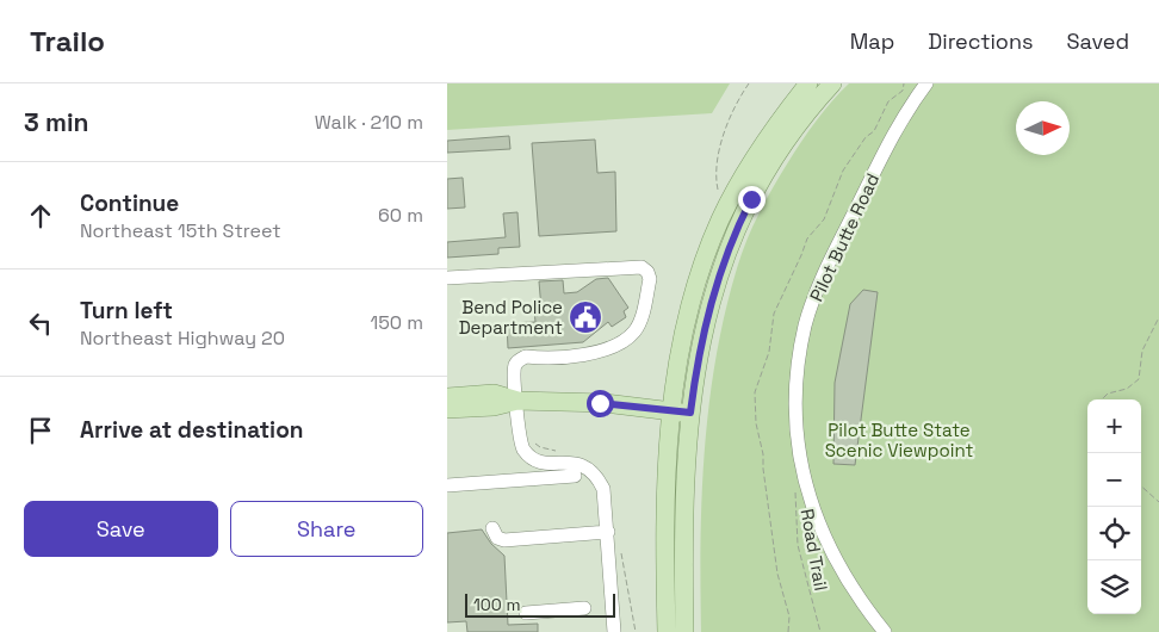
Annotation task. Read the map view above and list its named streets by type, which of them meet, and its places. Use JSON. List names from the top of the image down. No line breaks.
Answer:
{"streets":{"street":["Pilot Butte Road"],"path":["Road Trail"]},"crossings":[["Pilot Butte Road","Road Trail"]],"parks":["Pilot Butte State Scenic Viewpoint"],"places":{"public building":["Bend Police Department"]},"scale_bar":"100 m","north":"right","page":{"header":"Trailo","nav":["Map","Directions","Saved"],"heading":["3 min","Walk · 210 m"],"list":[["Continue","Northeast 15th Street","60 m"],["Turn left","Northeast Highway 20","150 m"],"Arrive at destination"],"map_buttons":["+","−"],"buttons":["Save","Share"],"scale":"100 m"}}
